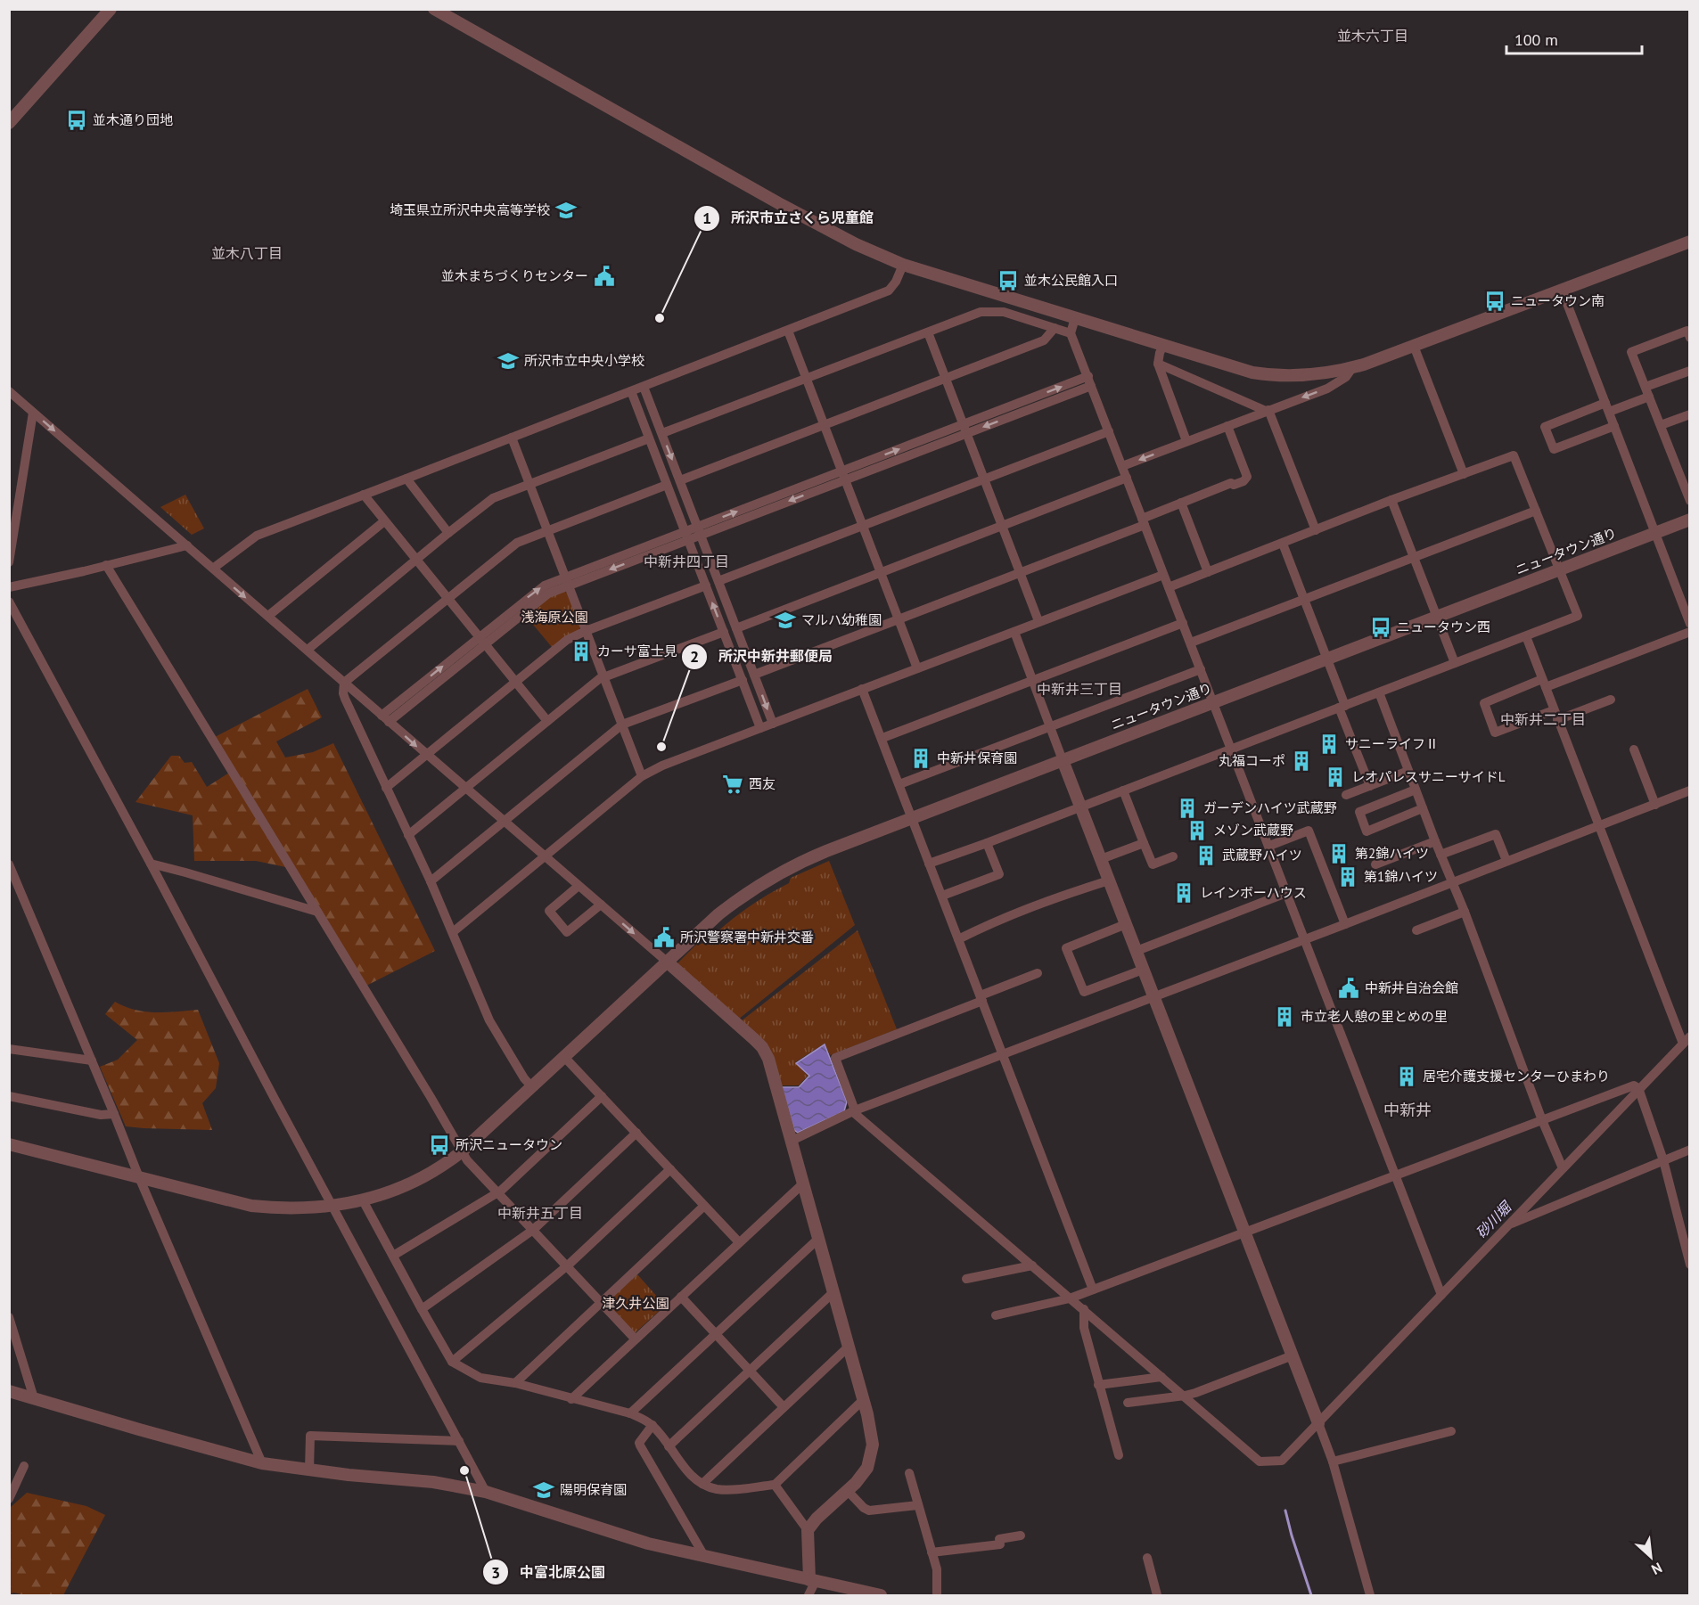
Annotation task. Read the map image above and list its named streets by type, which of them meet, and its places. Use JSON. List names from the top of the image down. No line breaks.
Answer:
{"streets":{"street":["ニュータウン通り"]},"districts":["並木六丁目","並木八丁目","中新井四丁目","中新井三丁目","中新井二丁目","中新井","中新井五丁目"],"water":["砂川堀"],"parks":["浅海原公園","津久井公園"],"places":{"bus stop":["並木通り団地","並木公民館入口","ニュータウン南","ニュータウン西","所沢ニュータウン"],"school or university":["埼玉県立所沢中央高等学校","所沢市立中央小学校","マルハ幼稚園","陽明保育園"],"public building":["並木まちづくりセンター","所沢警察署中新井交番","中新井自治会館"],"other":["所沢市立さくら児童館","所沢中新井郵便局","中富北原公園"],"building":["カーサ富士見","サニーライフⅡ","中新井保育園","丸福コーポ","レオパレスサニーサイドL","ガーデンハイツ武蔵野","メゾン武蔵野","第2錦ハイツ","武蔵野ハイツ","第1錦ハイツ","レインボーハウス","市立老人憩の里とめの里","居宅介護支援センターひまわり"],"supermarket":["西友"]},"scale_bar":"100 m","north":"bottom right"}
